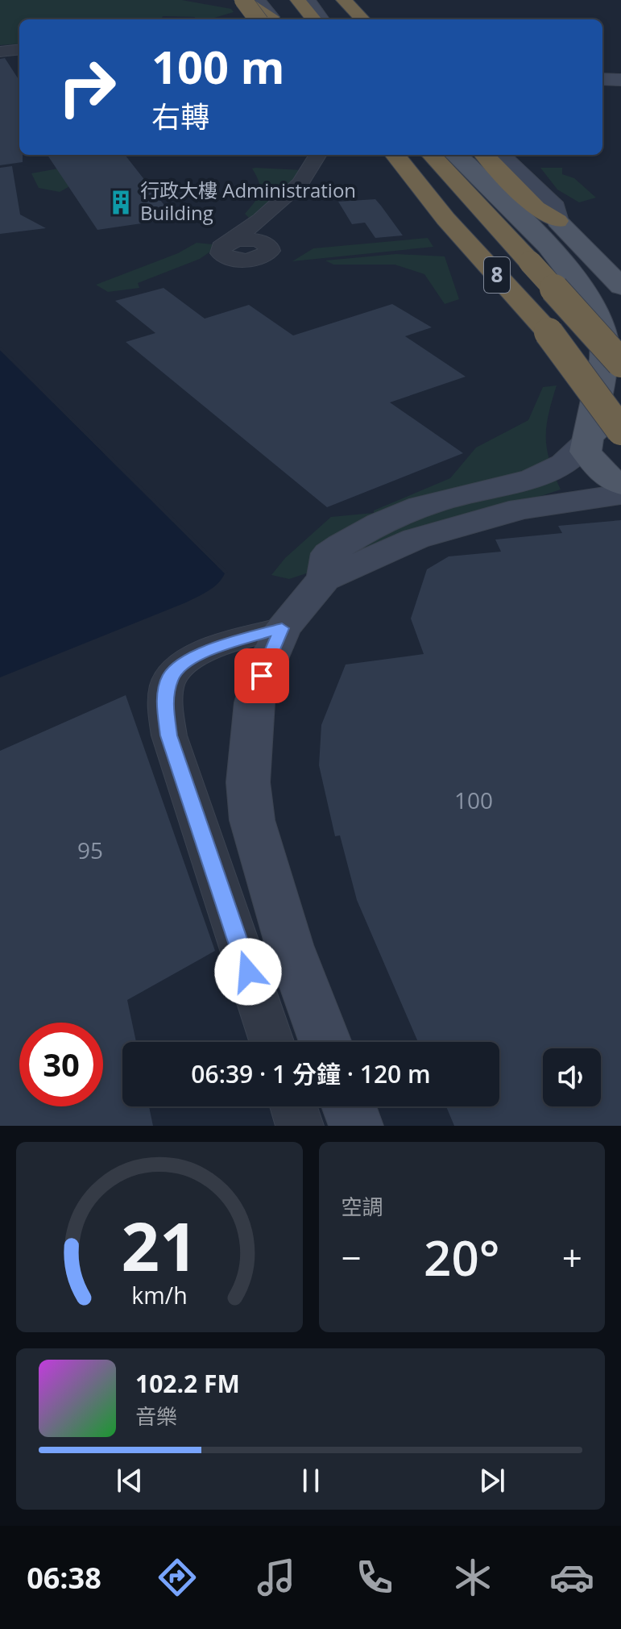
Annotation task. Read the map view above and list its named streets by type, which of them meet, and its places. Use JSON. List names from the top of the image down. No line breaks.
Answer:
{"streets":{"highway":["8"]},"places":{"building":["行政大樓 Administration Building"]},"house_numbers":["100","95"],"page":{"turn":["100 m","右轉"],"limit":"30","trip":"06:39 · 1 分鐘 · 120 m","tile":"空調","heat":["−","20°","+"],"song":["102.2 FM","音樂"],"tabs":"06:38","gauge":["21","km/h"]}}
